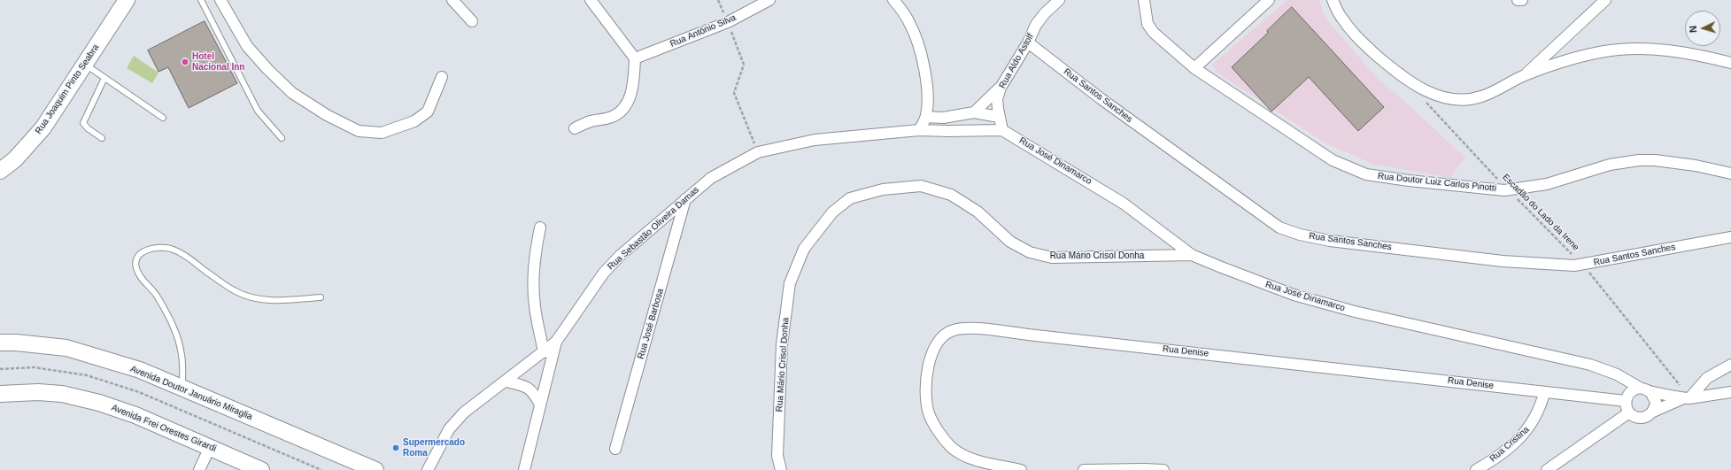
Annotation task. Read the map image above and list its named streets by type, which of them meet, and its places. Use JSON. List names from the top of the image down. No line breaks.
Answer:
{"streets":{"street":["Rua Antônio Silva","Rua Aldo Astolf","Rua Joaquim Pinto Seabra","Rua Santos Sanches","Rua José Dinamarco","Rua Doutor Luiz Carlos Pinotti","Rua Sebastão Oliveira Damas","Rua Mário Crisol Donha","Rua José Barbosa","Rua Denise","Avenida Doutor Januário Miraglia","Avenida Frei Orestes Girardi","Rua Cristina"],"path":["Escadão do Lado da Irene"]},"crossings":[["Rua Aldo Astolf","Rua Santos Sanches"],["Rua Aldo Astolf","Rua José Dinamarco"],["Rua Aldo Astolf","Rua Sebastão Oliveira Damas"],["Rua Santos Sanches","Escadão do Lado da Irene"],["Rua José Dinamarco","Rua Sebastão Oliveira Damas"],["Rua José Dinamarco","Rua Mário Crisol Donha"],["Rua José Dinamarco","Rua Denise"],["Rua Doutor Luiz Carlos Pinotti","Escadão do Lado da Irene"],["Rua Sebastão Oliveira Damas","Rua José Barbosa"],["Rua Denise","Rua Cristina"]],"places":["Hotel Nacional Inn","Supermercado Roma"],"north":"left"}
